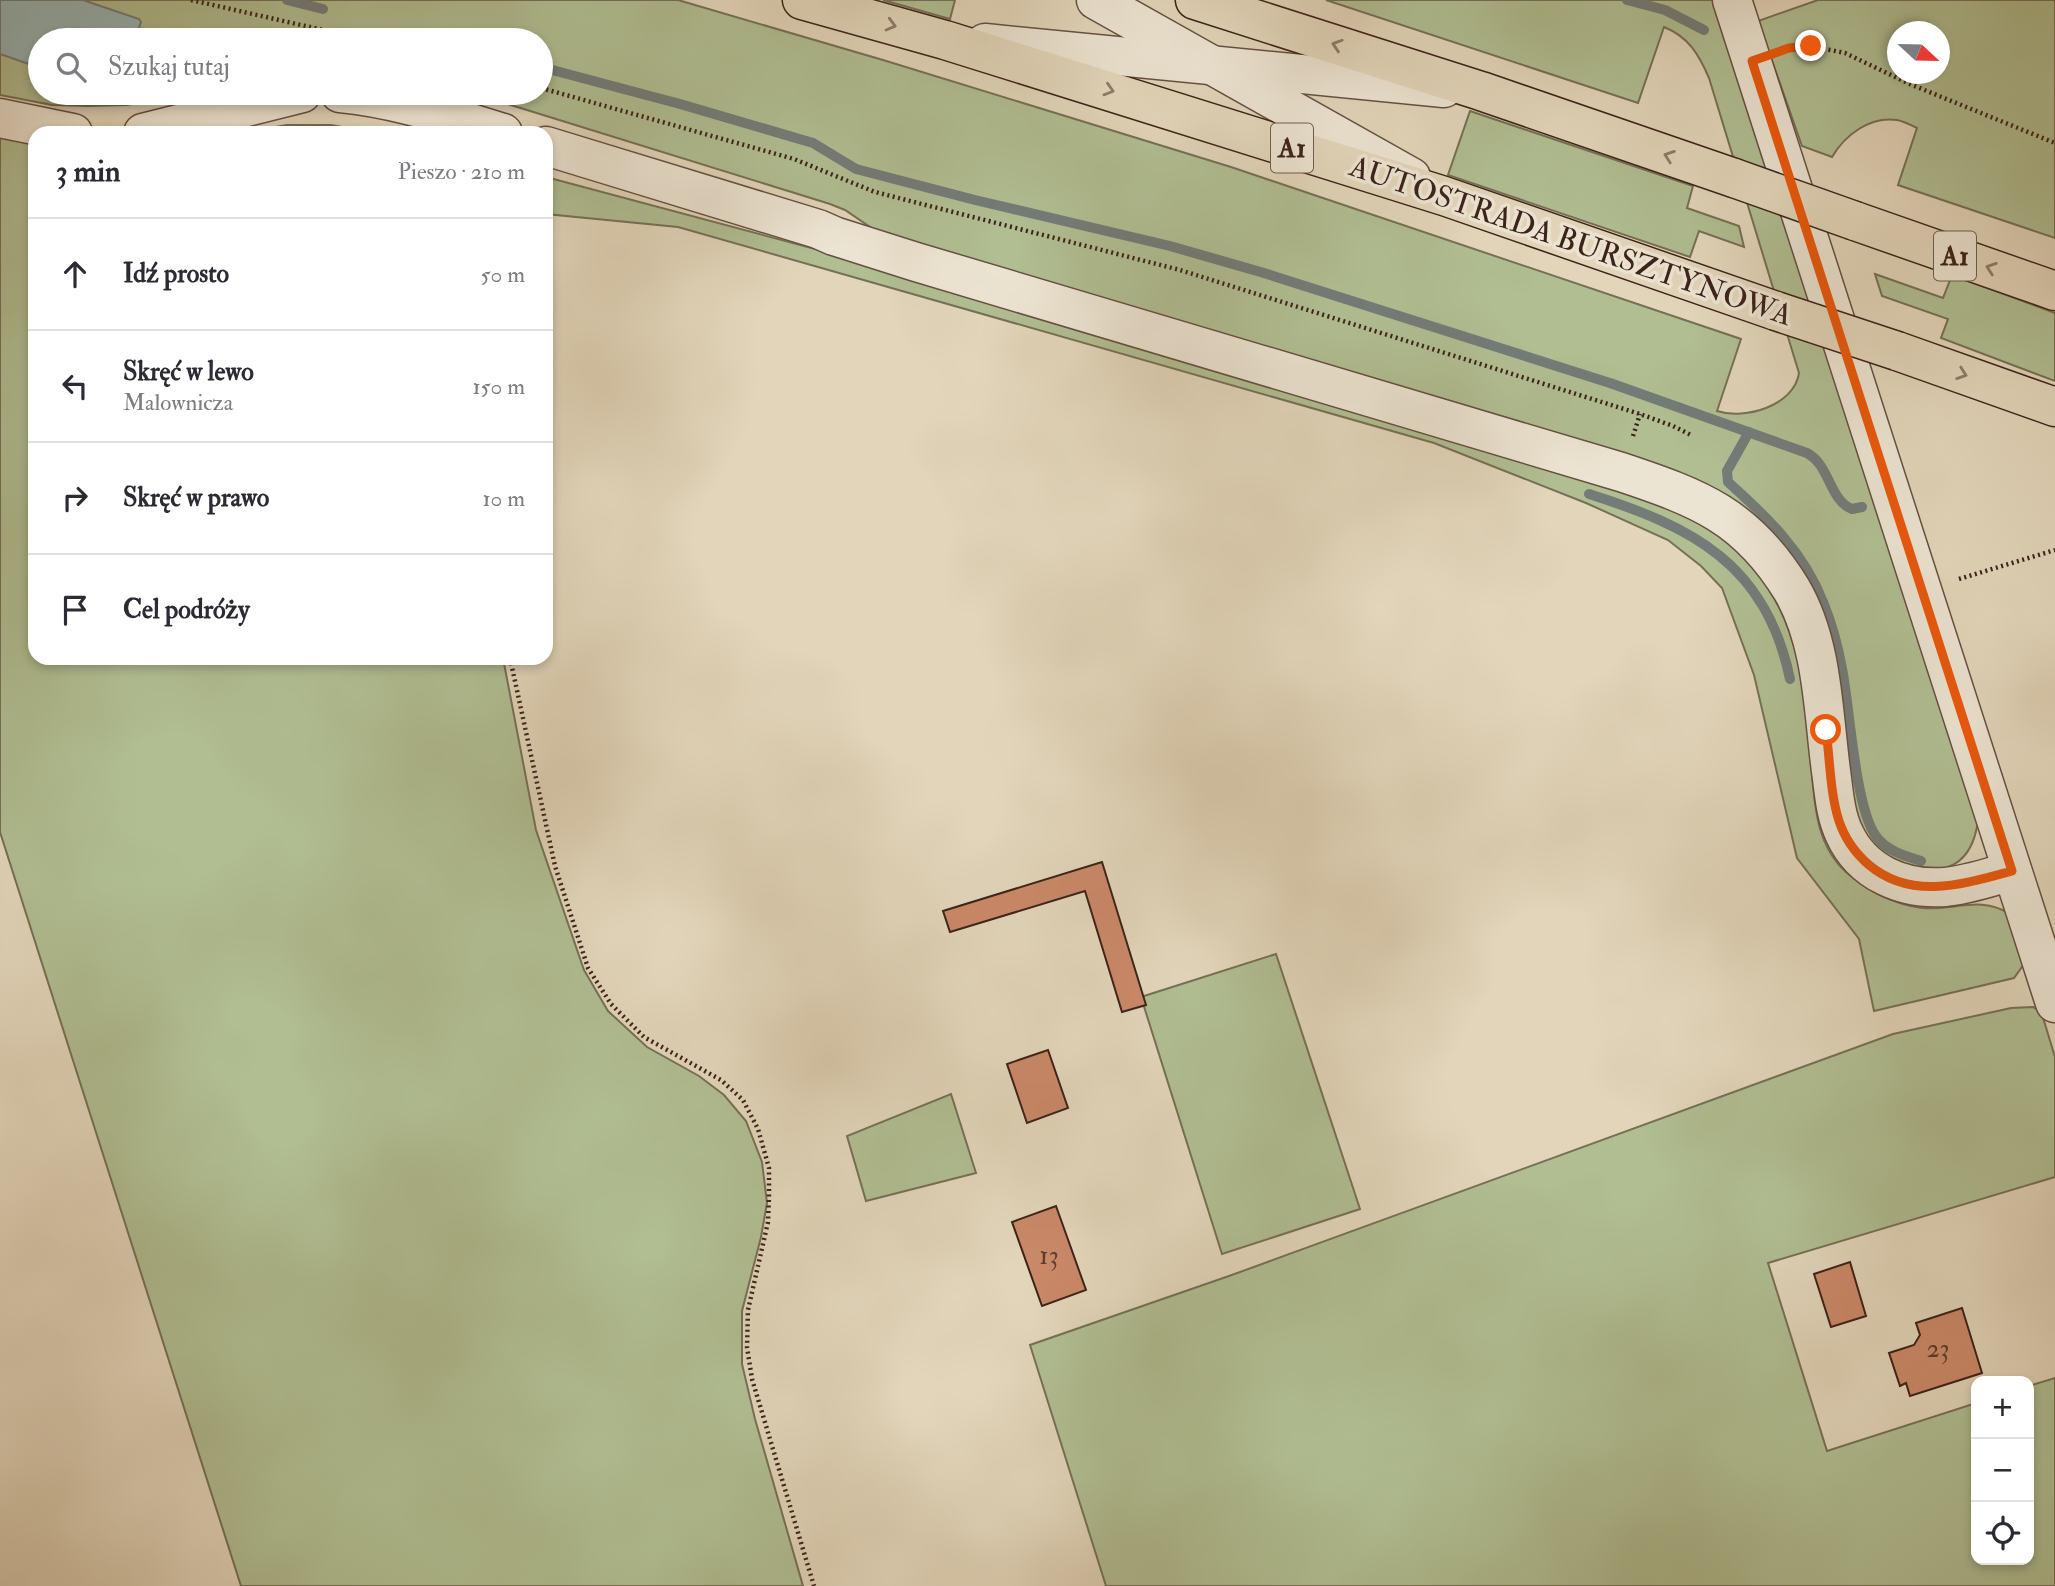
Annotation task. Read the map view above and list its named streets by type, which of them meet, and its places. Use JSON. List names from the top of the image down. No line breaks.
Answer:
{"streets":{"highway":["A1","AUTOSTRADA BURSZTYNOWA"]},"house_numbers":["13","23"],"north":"right","page":{"search":"Szukaj tutaj","heading":["3 min","Pieszo · 210 m"],"list":[["Idź prosto","50 m"],["Skręć w lewo","Malownicza","150 m"],["Skręć w prawo","10 m"],"Cel podróży"],"map_buttons":["+","−"]}}
